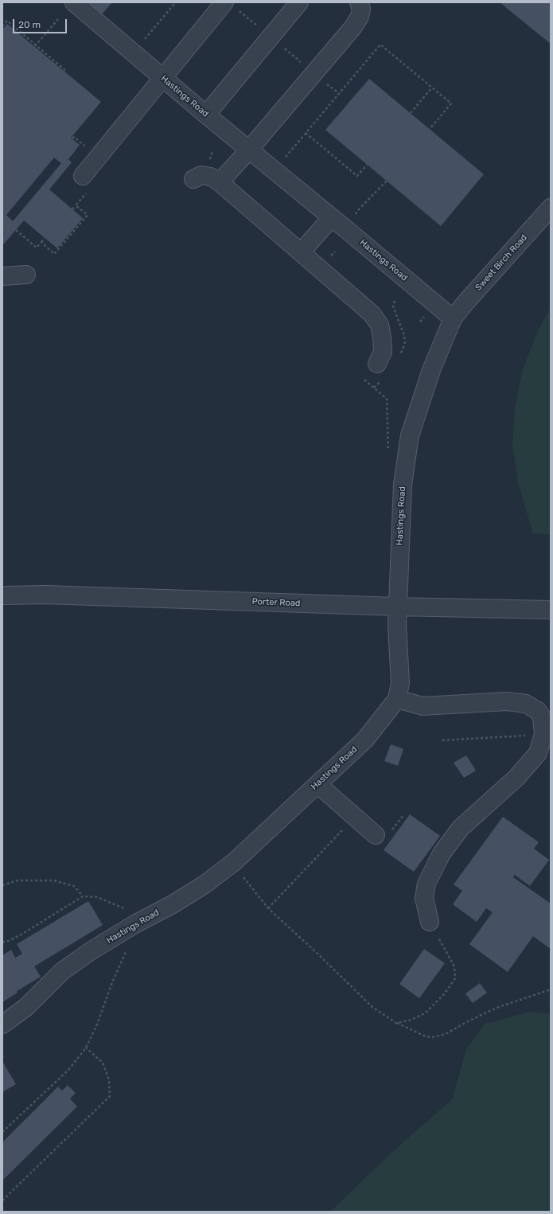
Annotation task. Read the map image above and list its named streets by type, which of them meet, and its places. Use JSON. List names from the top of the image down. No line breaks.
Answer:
{"streets":{"street":["Hastings Road","Sweet Birch Road","Porter Road"]},"crossings":[["Hastings Road","Sweet Birch Road"],["Hastings Road","Porter Road"]],"scale_bar":"20 m"}
